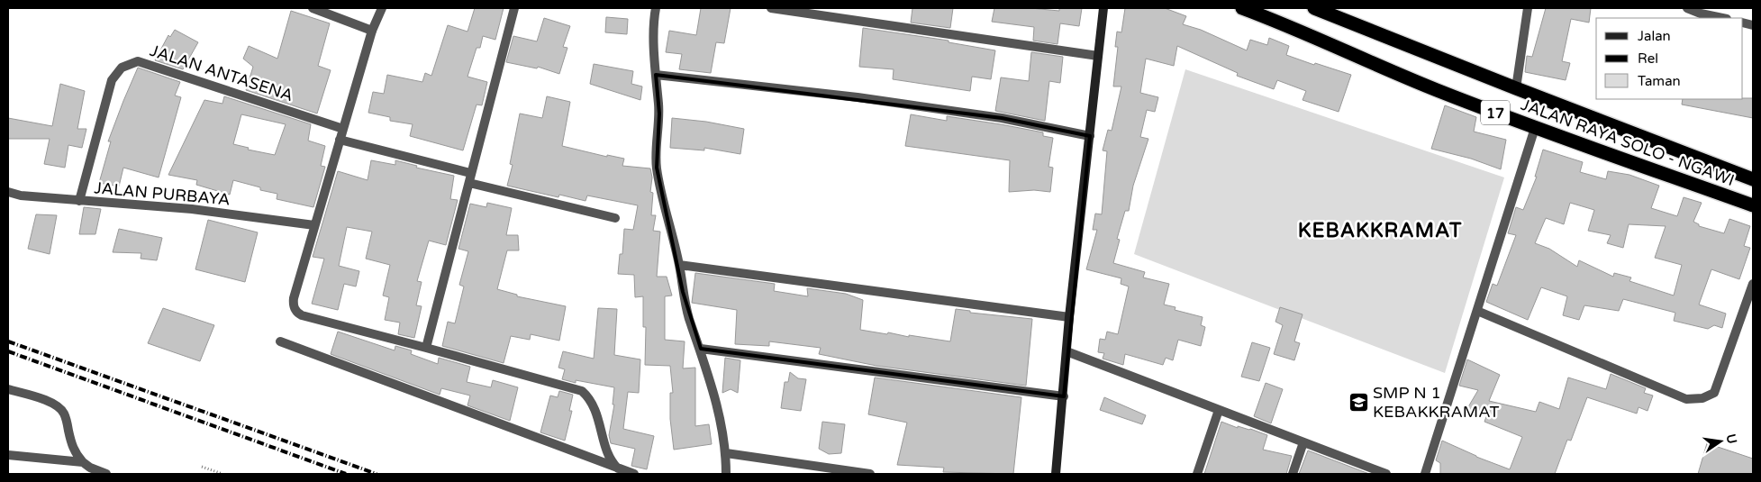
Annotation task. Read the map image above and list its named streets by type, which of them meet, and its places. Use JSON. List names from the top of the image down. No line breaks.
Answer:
{"streets":{"highway":["17","JALAN RAYA SOLO - NGAWI"],"street":["JALAN ANTASENA","JALAN PURBAYA"]},"crossings":[["JALAN ANTASENA","JALAN PURBAYA"]],"districts":["KEBAKKRAMAT"],"places":{"school or university":["SMP N 1 KEBAKKRAMAT"]},"legend":["Jalan","Rel","Taman"],"north":"right"}
